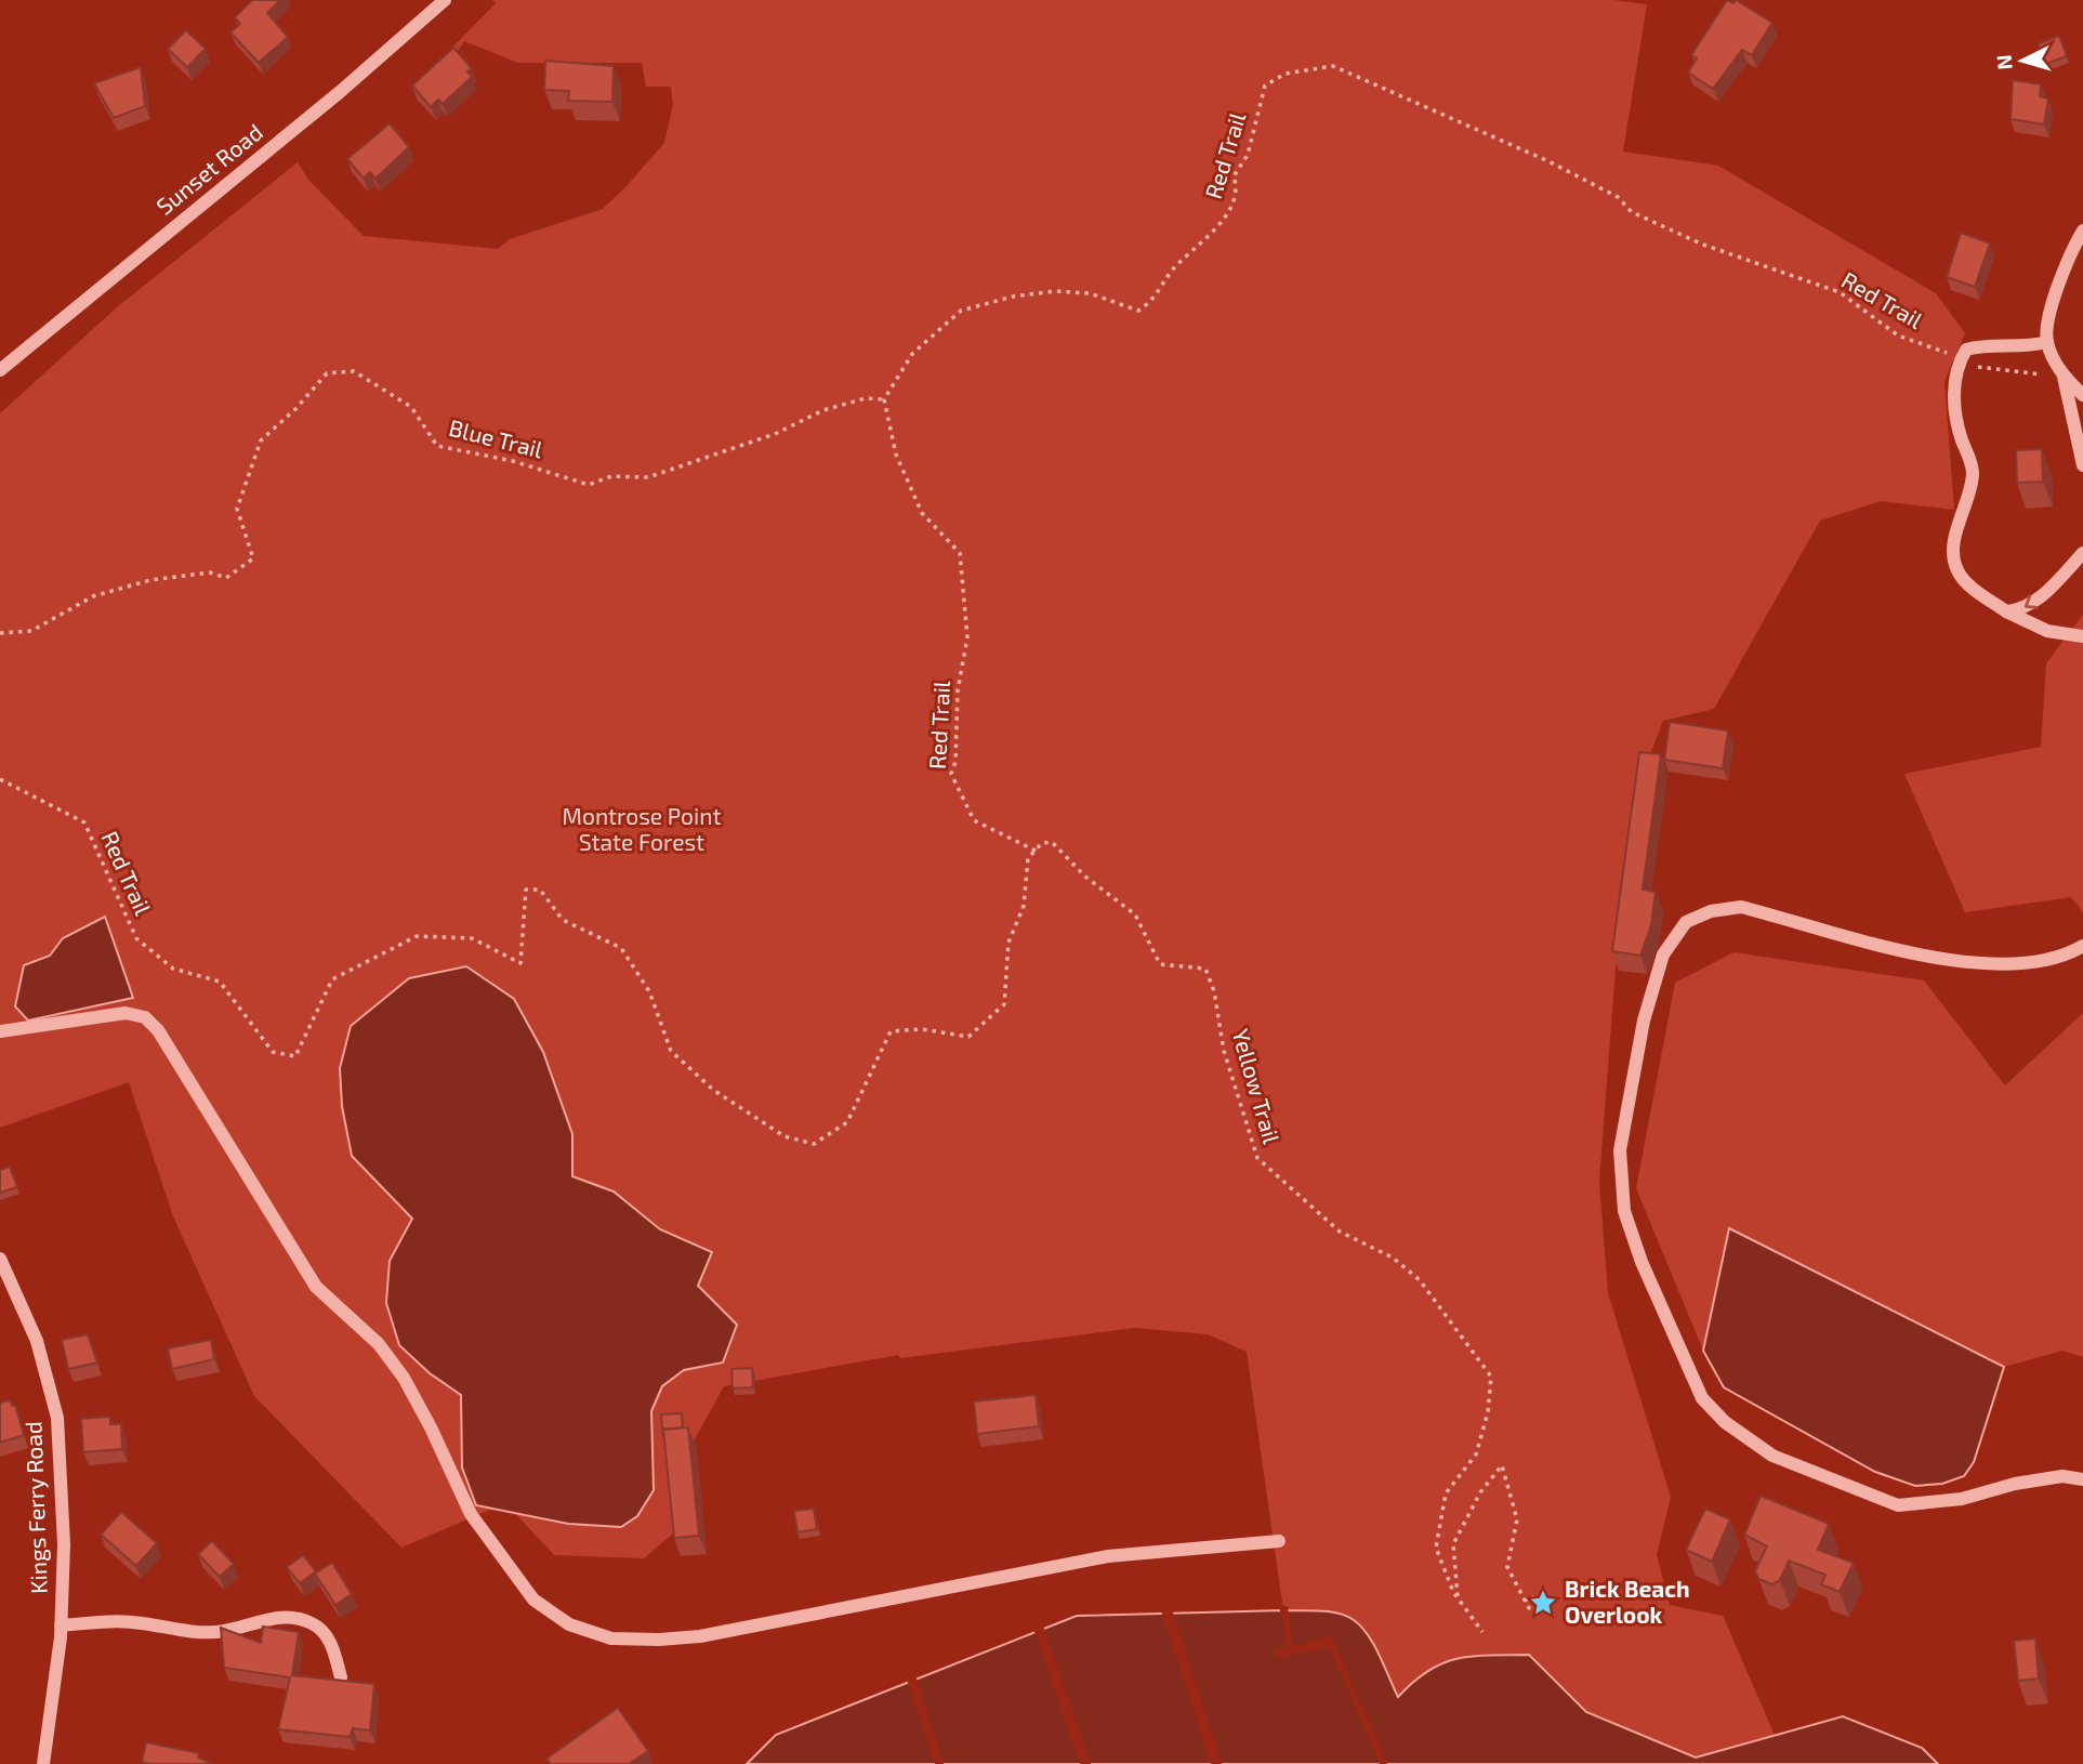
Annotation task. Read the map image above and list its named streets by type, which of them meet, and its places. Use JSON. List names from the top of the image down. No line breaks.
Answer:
{"streets":{"street":["Sunset Road","Kings Ferry Road"],"path":["Red Trail","Blue Trail","Yellow Trail"]},"crossings":[["Red Trail","Blue Trail"],["Red Trail","Yellow Trail"]],"parks":["Montrose Point State Forest"],"places":{"place":["Brick Beach Overlook"]},"north":"left"}
